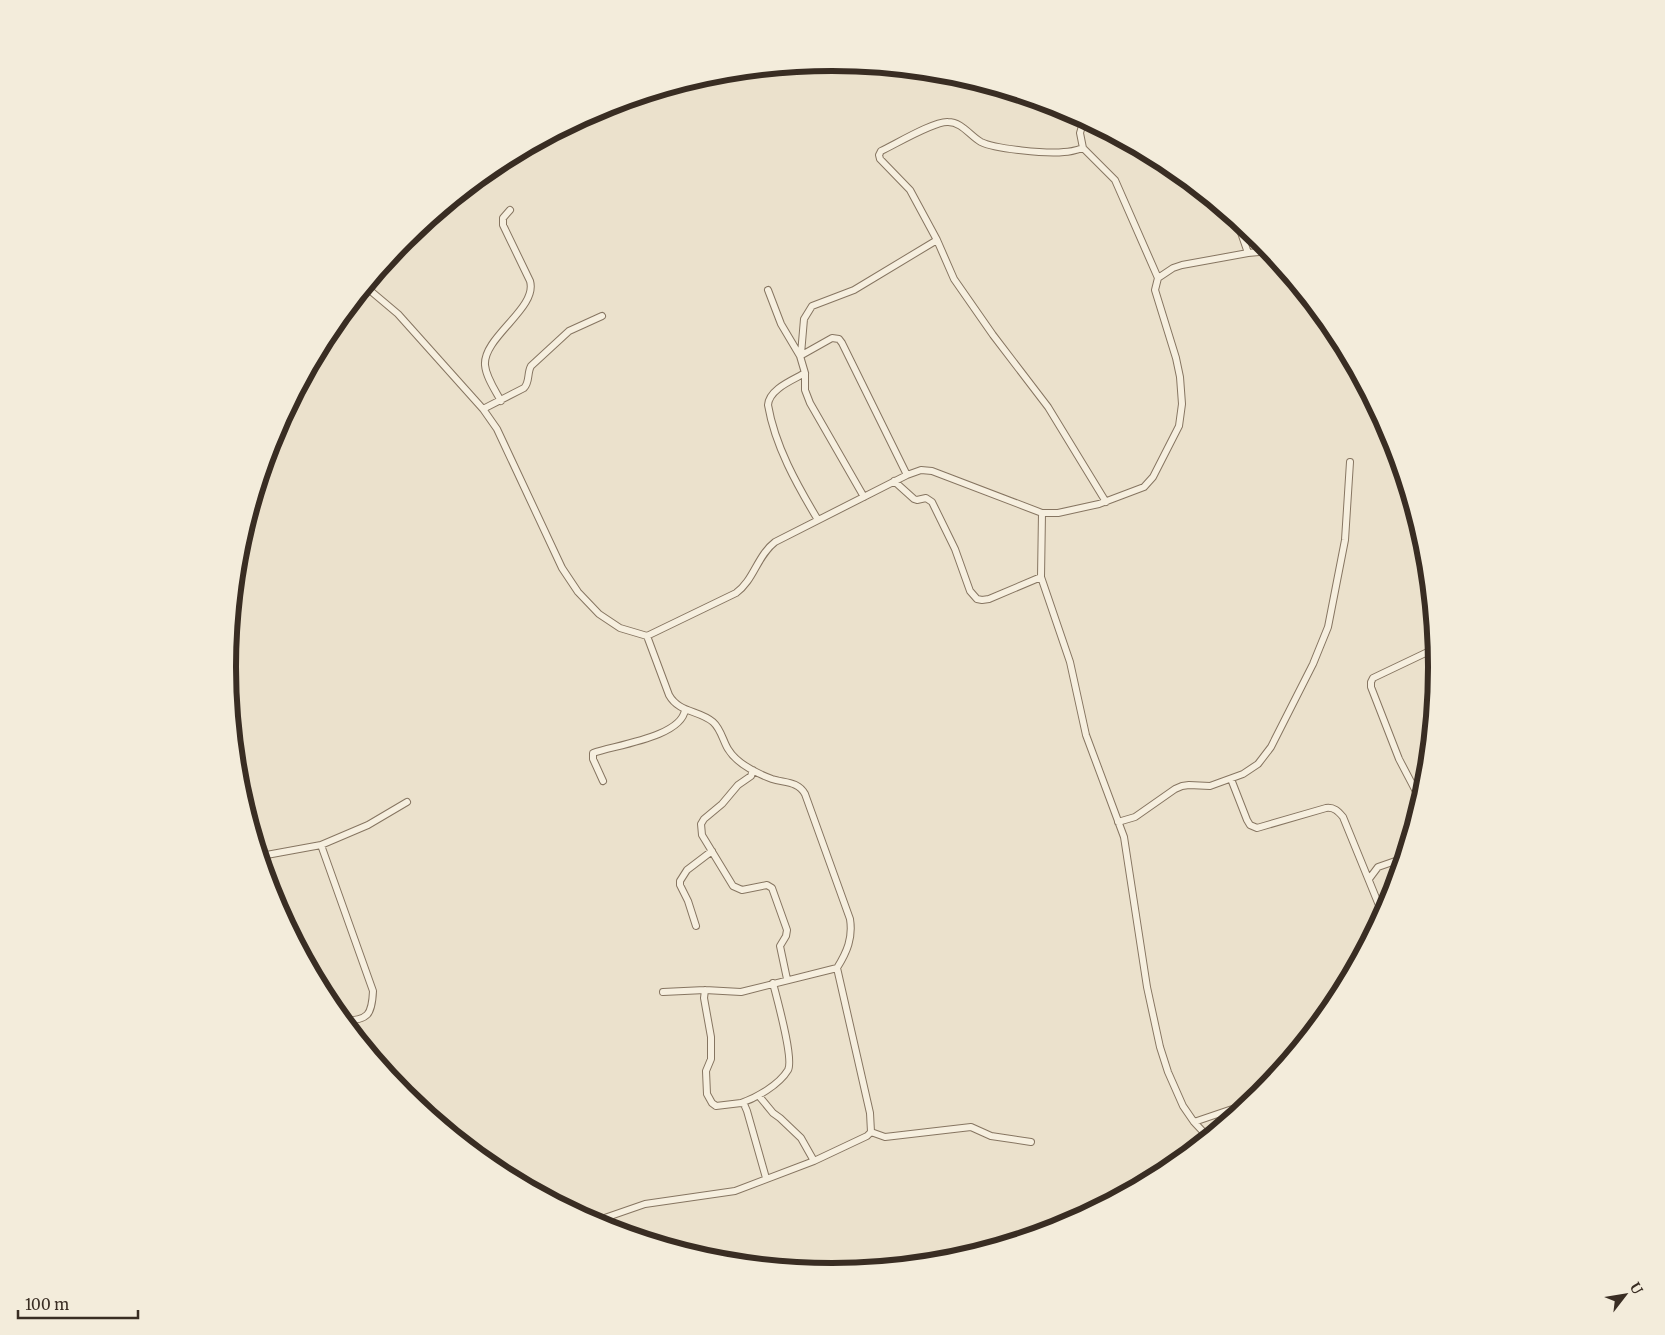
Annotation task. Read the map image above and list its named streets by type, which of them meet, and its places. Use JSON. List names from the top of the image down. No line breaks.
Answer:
{"scale_bar":"100 m","north":"top right"}
